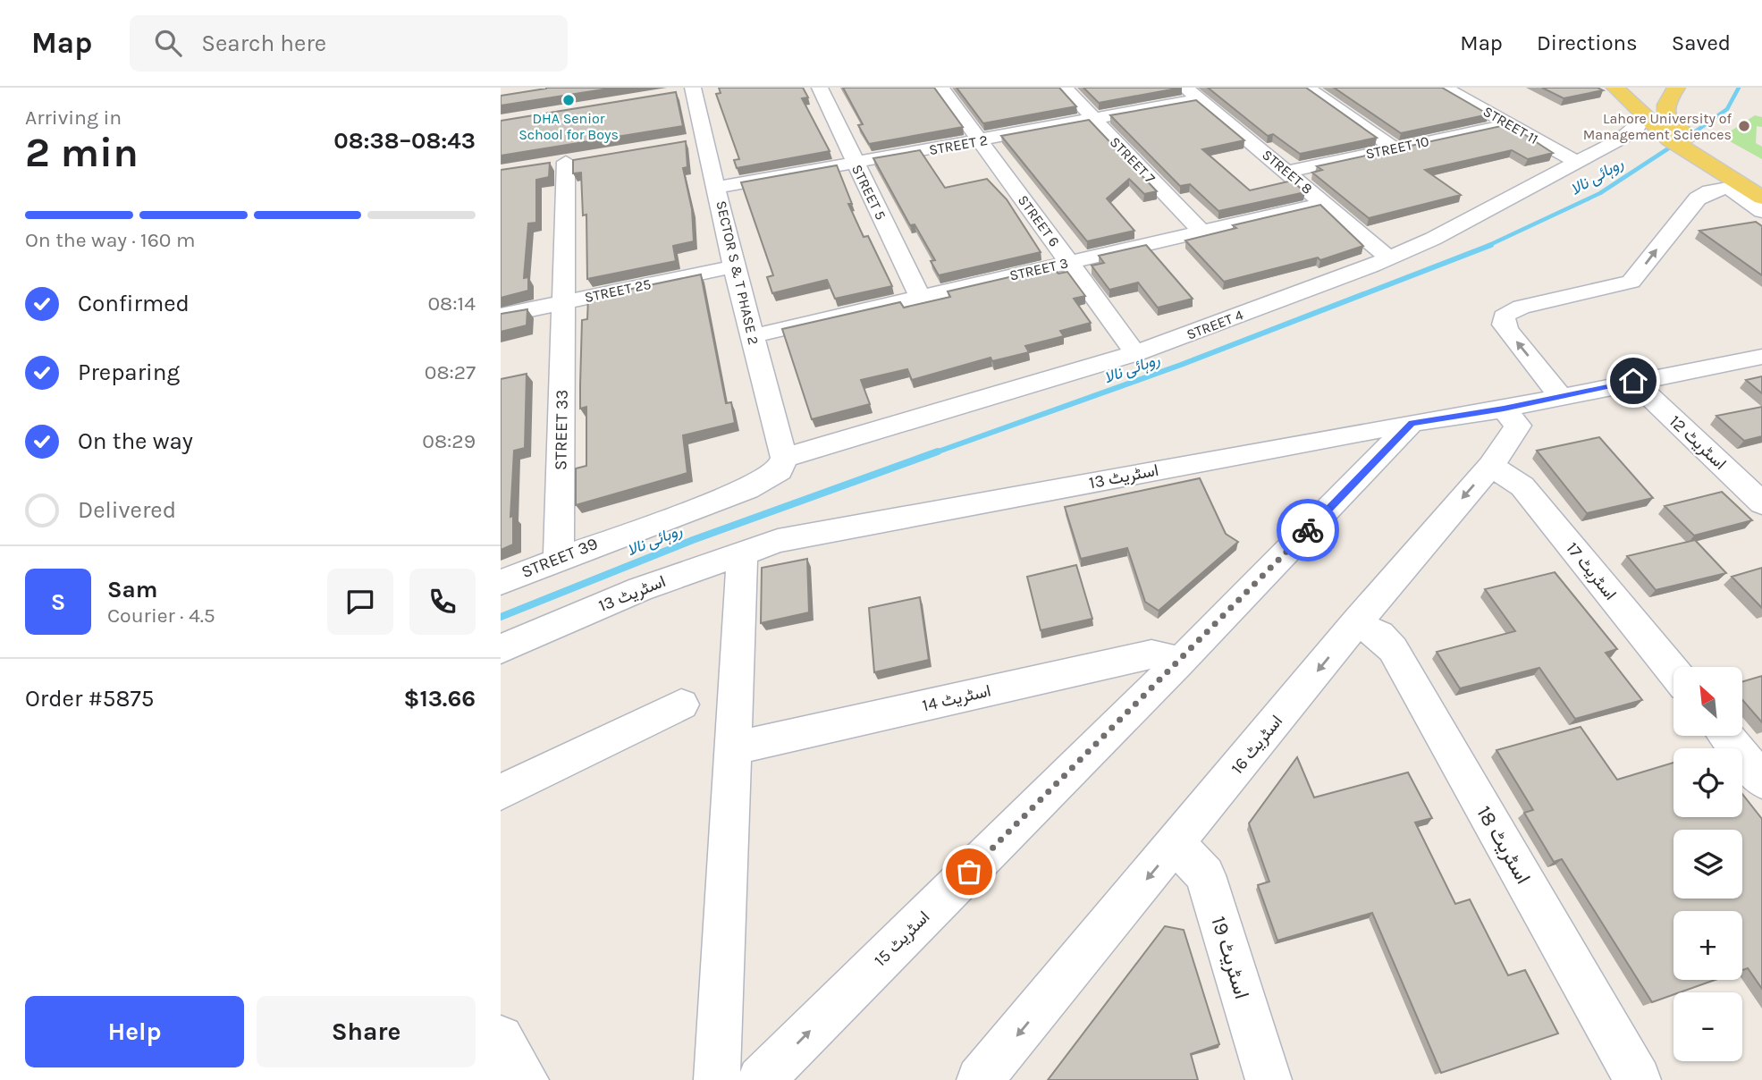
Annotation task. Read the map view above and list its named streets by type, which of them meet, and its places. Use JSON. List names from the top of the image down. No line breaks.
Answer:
{"streets":{"street":["STREET 11","STREET 2","STREET 10","STREET 7","STREET 8","STREET 5","STREET 6","STREET 3","SECTOR S & T PHASE 2","STREET 25","STREET 4","STREET 33","اسٹریٹ 12","اسٹریٹ 13","STREET 39","اسٹریٹ 17","اسٹریٹ 14","اسٹریٹ 16","اسٹریٹ 18","اسٹریٹ 15","اسٹریٹ 19"]},"crossings":[["STREET 11","STREET 10"],["STREET 11","STREET 4"],["STREET 2","STREET 7"],["STREET 2","STREET 8"],["STREET 2","STREET 5"],["STREET 2","STREET 6"],["STREET 2","SECTOR S & T PHASE 2"],["STREET 10","STREET 8"],["STREET 7","STREET 3"],["STREET 8","STREET 3"],["STREET 8","STREET 4"],["STREET 5","STREET 3"],["STREET 6","STREET 3"],["STREET 6","STREET 4"],["STREET 3","SECTOR S & T PHASE 2"],["SECTOR S & T PHASE 2","STREET 25"],["SECTOR S & T PHASE 2","STREET 4"],["SECTOR S & T PHASE 2","STREET 39"],["STREET 25","STREET 33"],["STREET 4","STREET 39"],["STREET 33","STREET 39"],["اسٹریٹ 12","اسٹریٹ 13"],["اسٹریٹ 13","اسٹریٹ 16"],["اسٹریٹ 13","اسٹریٹ 15"],["اسٹریٹ 17","اسٹریٹ 16"],["اسٹریٹ 14","اسٹریٹ 15"],["اسٹریٹ 16","اسٹریٹ 18"],["اسٹریٹ 16","اسٹریٹ 19"]],"one_way":["اسٹریٹ 16","اسٹریٹ 15"],"water":["روہائی نالا"],"places":["DHA Senior School for Boys","Lahore University of Management Sciences"],"north":"top left","page":{"header":"Map","search":"Search here","nav":["Map","Directions","Saved"],"heading":["2 min","Arriving in","08:38–08:43"],"panel":["Sam","Courier · 4.5","Order #5875","$13.66"],"bar":"On the way · 160 m","list":[["Confirmed","08:14"],["Preparing","08:27"],["On the way","08:29"],"Delivered"],"round":"S","map_buttons":["+","−"],"buttons":["Help","Share"]}}
